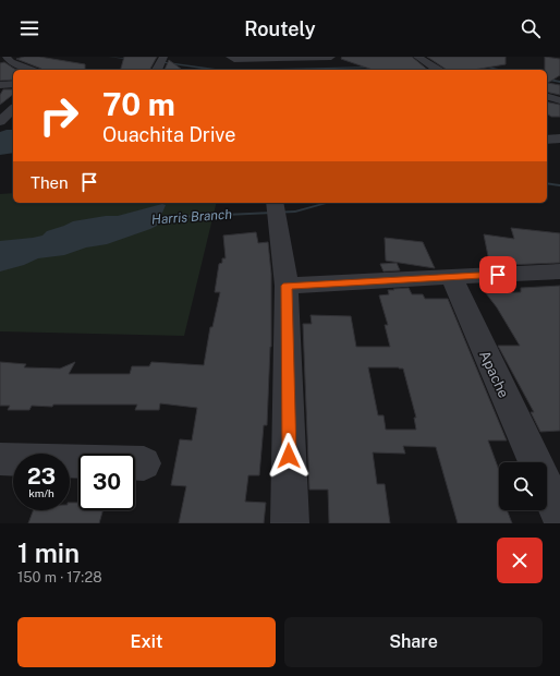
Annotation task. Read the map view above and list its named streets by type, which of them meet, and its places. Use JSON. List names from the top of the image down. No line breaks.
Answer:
{"streets":{"street":["Apache"]},"water":["Harris Branch"],"page":{"header":"Routely","turn":["70 m","Ouachita Drive"],"then":"Then","speed":"23 km/h","limit":"30","heading":["1 min","150 m · 17:28"],"buttons":["Exit","Share"]}}
